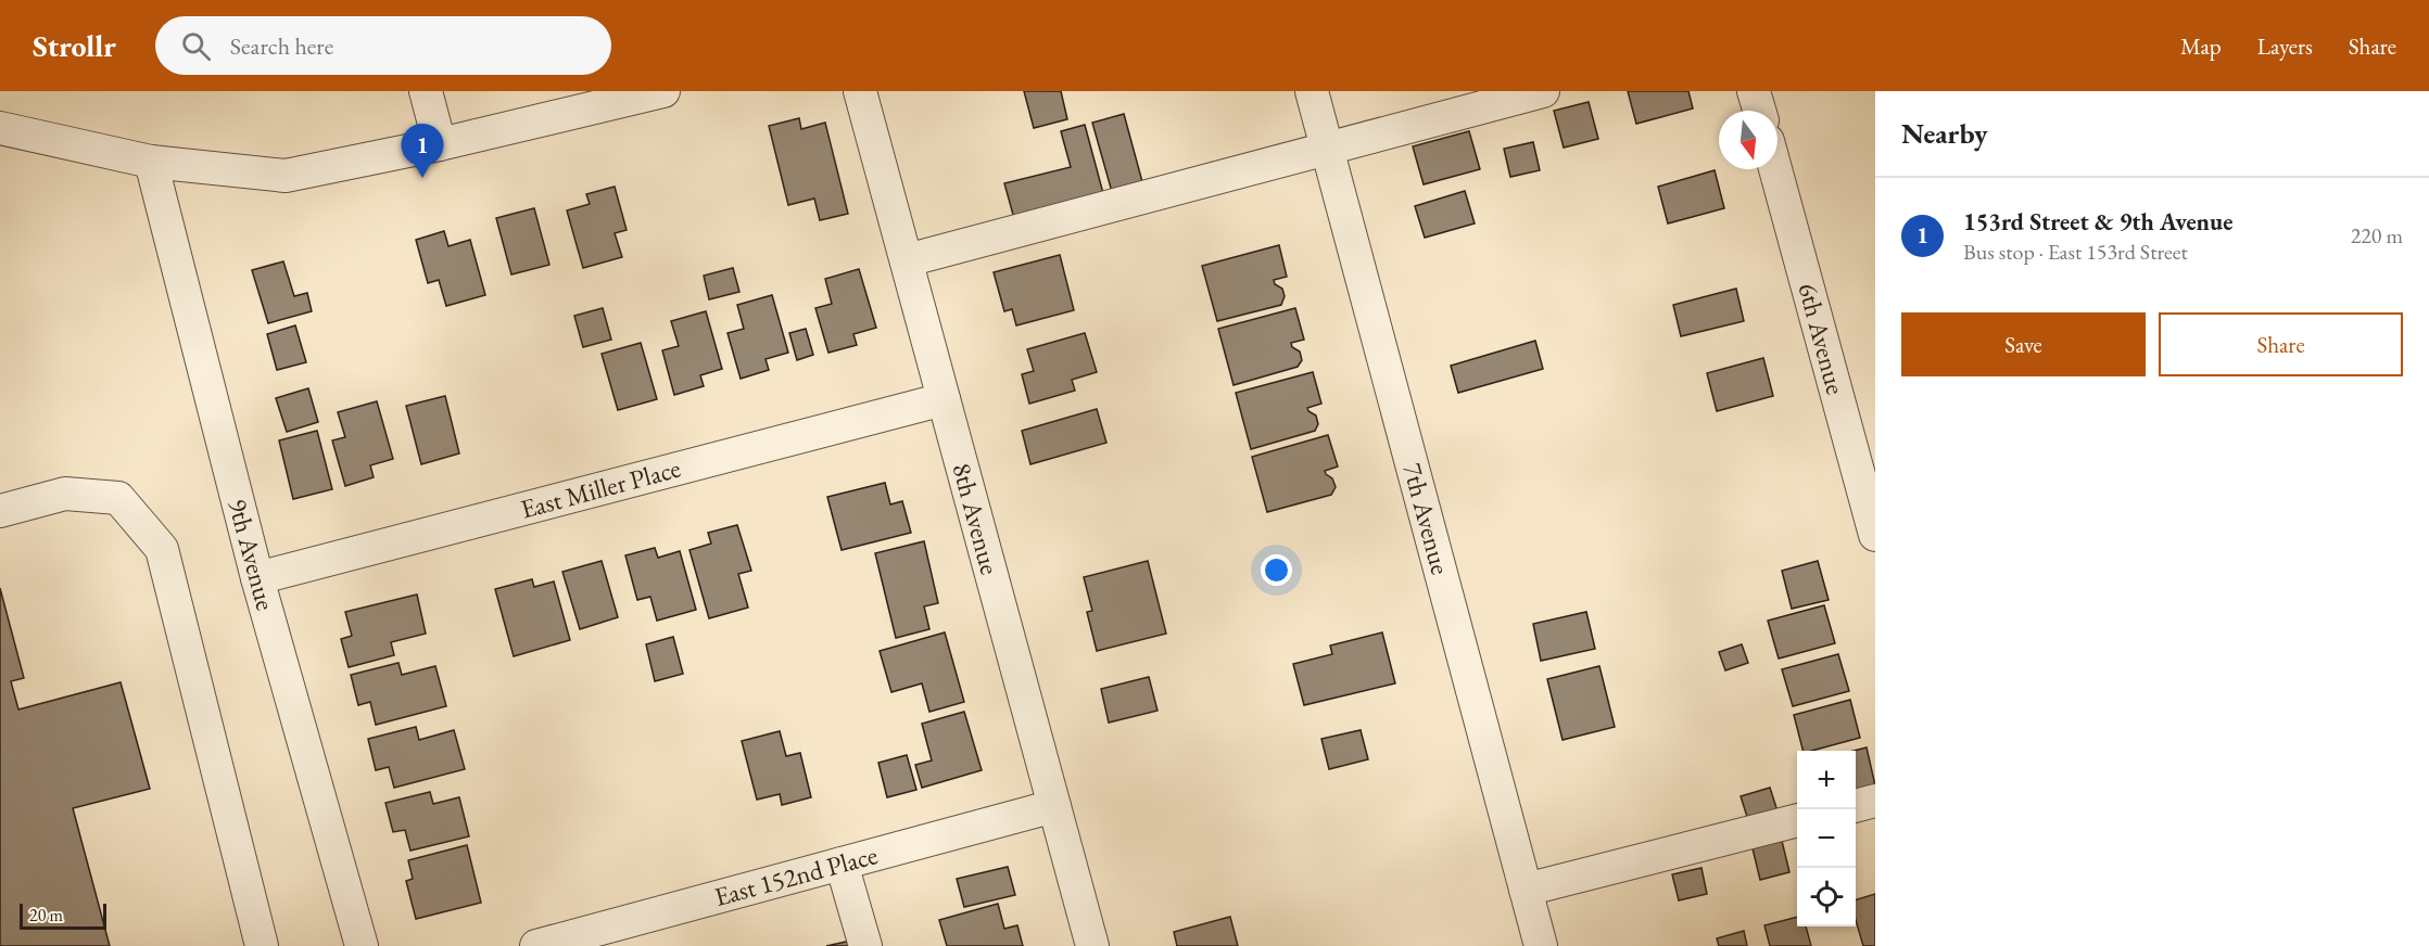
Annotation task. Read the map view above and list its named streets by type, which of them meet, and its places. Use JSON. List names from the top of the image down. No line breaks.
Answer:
{"streets":{"street":["6th Avenue","East Miller Place","8th Avenue","7th Avenue","9th Avenue","East 152nd Place"]},"crossings":[["East Miller Place","8th Avenue"],["East Miller Place","9th Avenue"],["8th Avenue","East 152nd Place"]],"scale_bar":"20 m","north":"bottom","page":{"header":"Strollr","search":"Search here","nav":["Map","Layers","Share"],"heading":"Nearby","pins":"1","list":[{"mark":"1","name":"153rd Street & 9th Avenue","note":"Bus stop · East 153rd Street","value":"220 m"}],"buttons":["Save","Share"],"map_buttons":["+","−"],"scale":"20 m"}}
